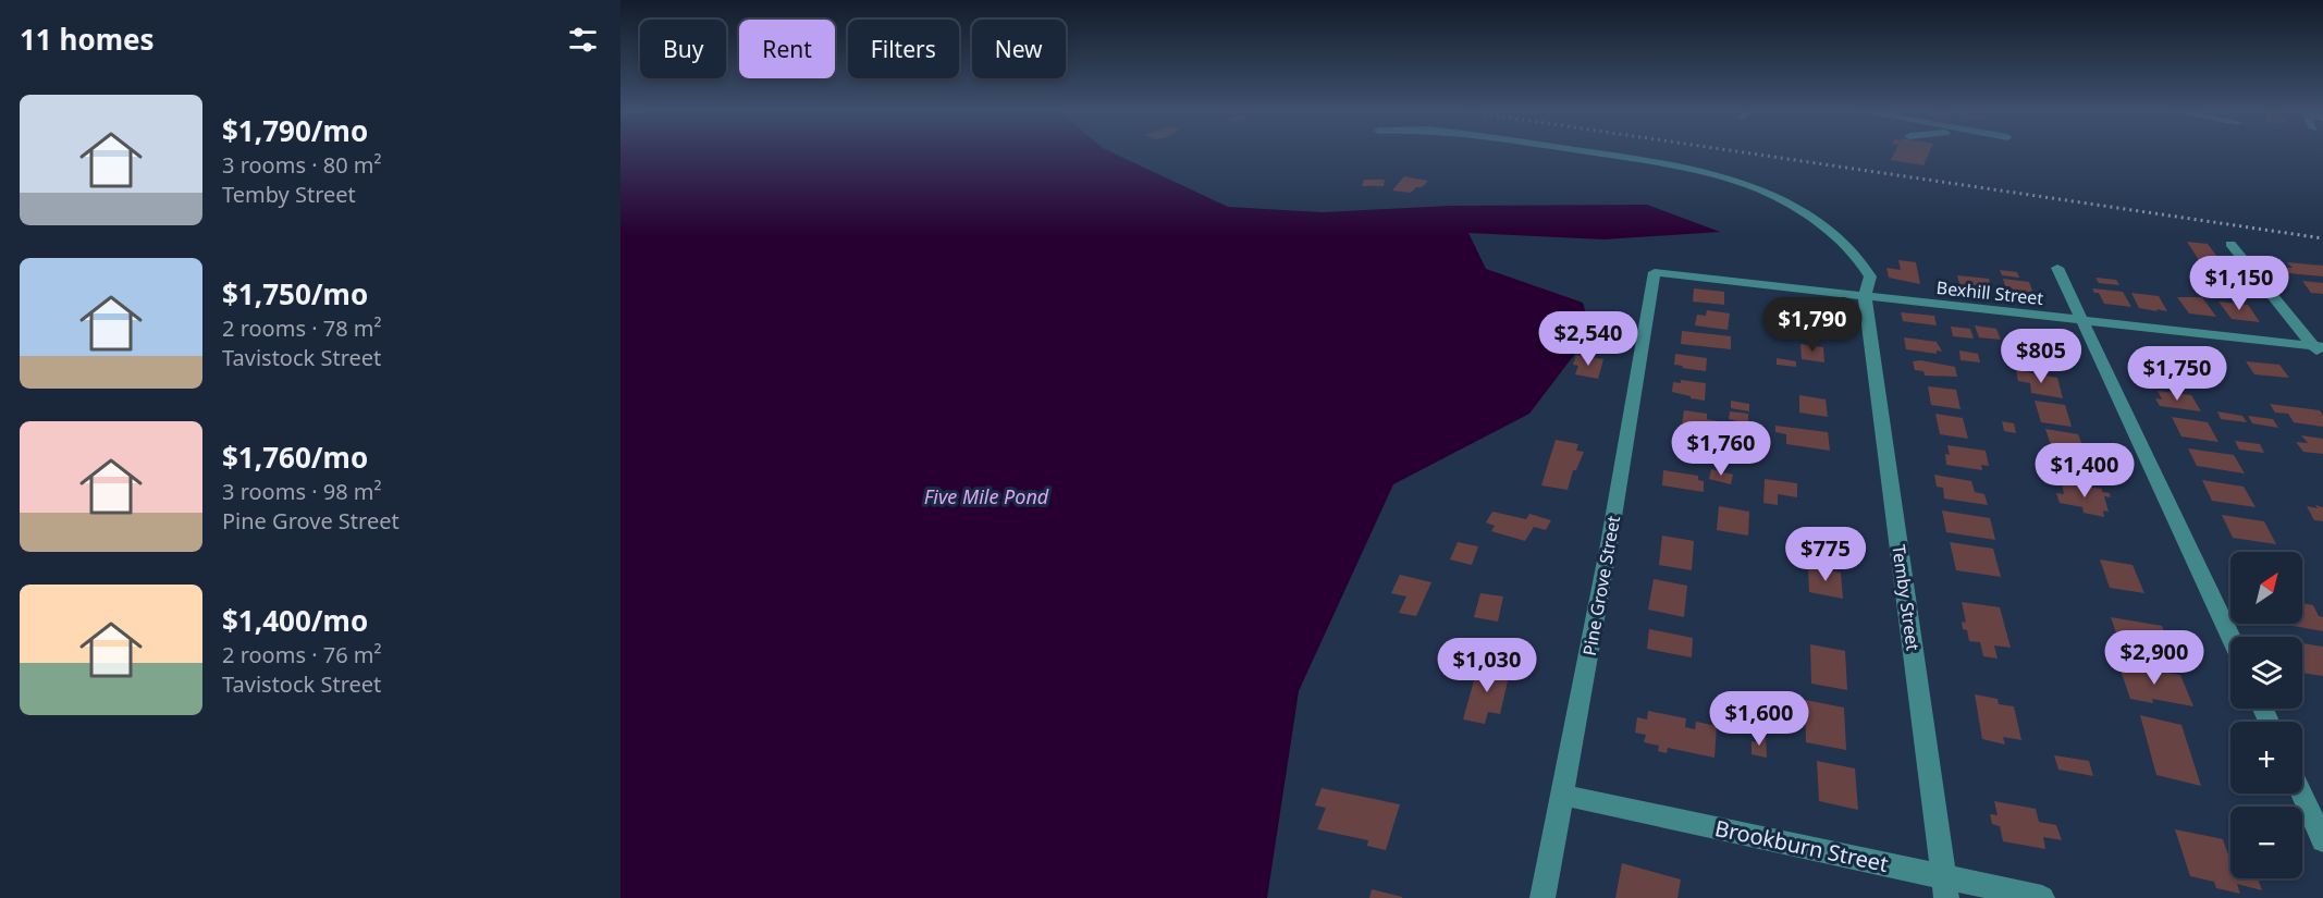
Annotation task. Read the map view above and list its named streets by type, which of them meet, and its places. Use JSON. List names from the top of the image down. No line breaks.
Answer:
{"streets":{"street":["Bexhill Street","Pine Grove Street","Temby Street","Brookburn Street"]},"crossings":[["Bexhill Street","Pine Grove Street"],["Bexhill Street","Temby Street"],["Pine Grove Street","Brookburn Street"],["Temby Street","Brookburn Street"]],"water":["Five Mile Pond"],"north":"top right","page":{"heading":"11 homes","chip":["Buy","Rent","Filters","New"],"list":[{"name":"$1,790/mo","note":"3 rooms · 80 m² · Temby Street"},{"name":"$1,750/mo","note":"2 rooms · 78 m² · Tavistock Street"},{"name":"$1,760/mo","note":"3 rooms · 98 m² · Pine Grove Street"},{"name":"$1,400/mo","note":"2 rooms · 76 m² · Tavistock Street"}],"price":["$1,150","$1,790","$2,540","$805","$1,750","$1,760","$1,400","$775","$2,900","$1,030","$1,600"],"map_buttons":["+","−"]}}
